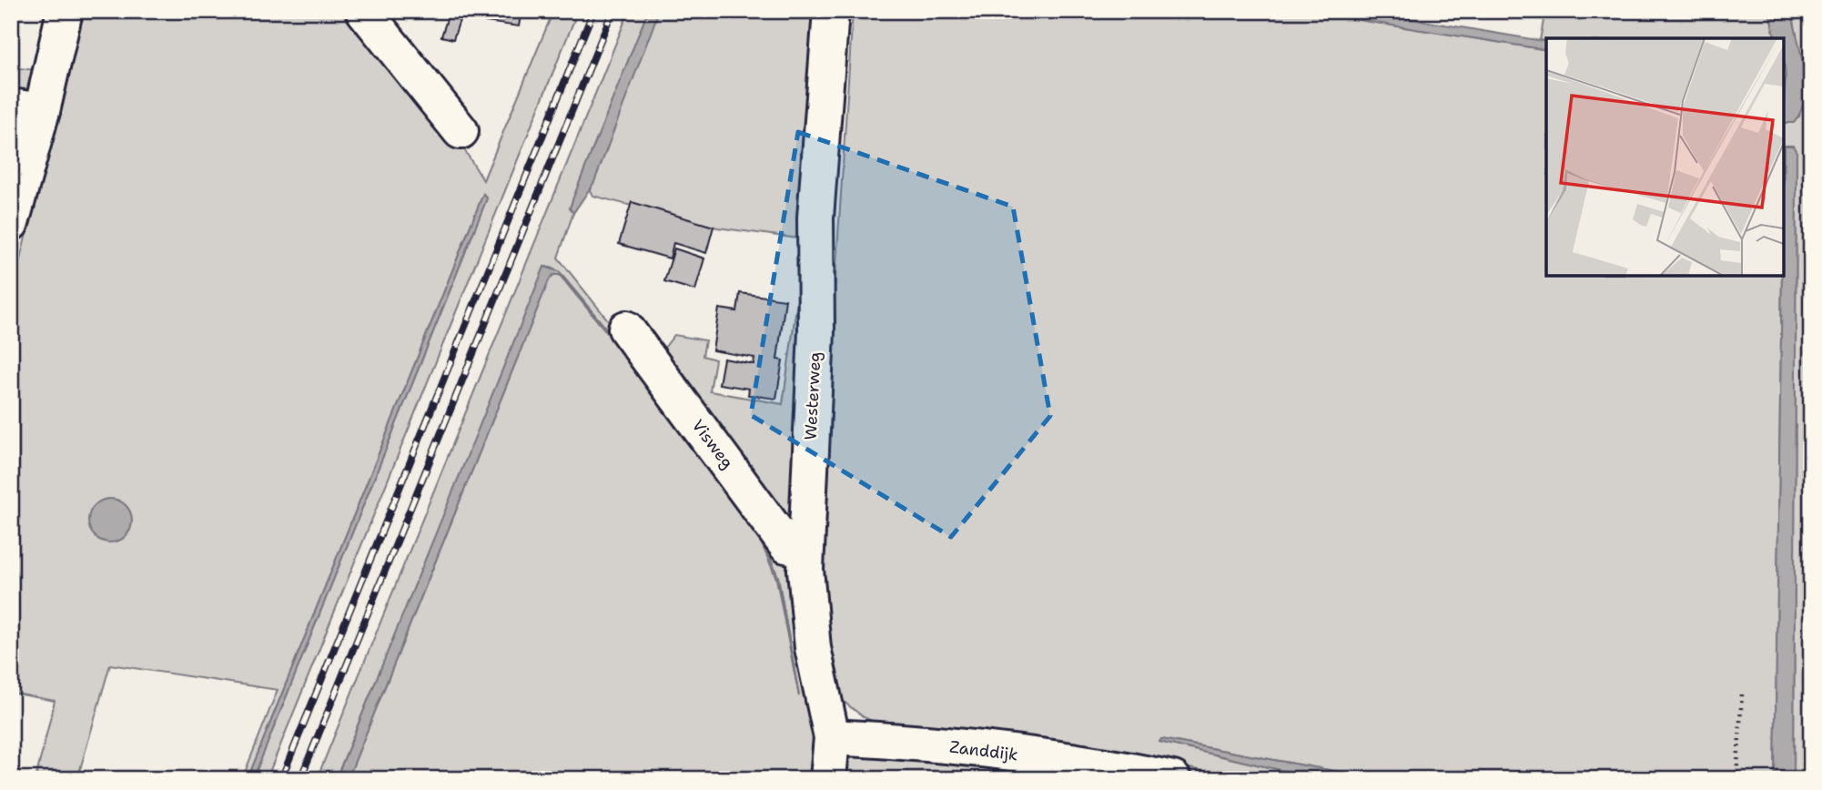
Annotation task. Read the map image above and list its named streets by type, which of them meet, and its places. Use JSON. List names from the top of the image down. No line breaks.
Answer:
{"streets":{"street":["Westerweg","Visweg","Zanddijk"]},"crossings":[["Westerweg","Visweg"],["Westerweg","Zanddijk"]]}
